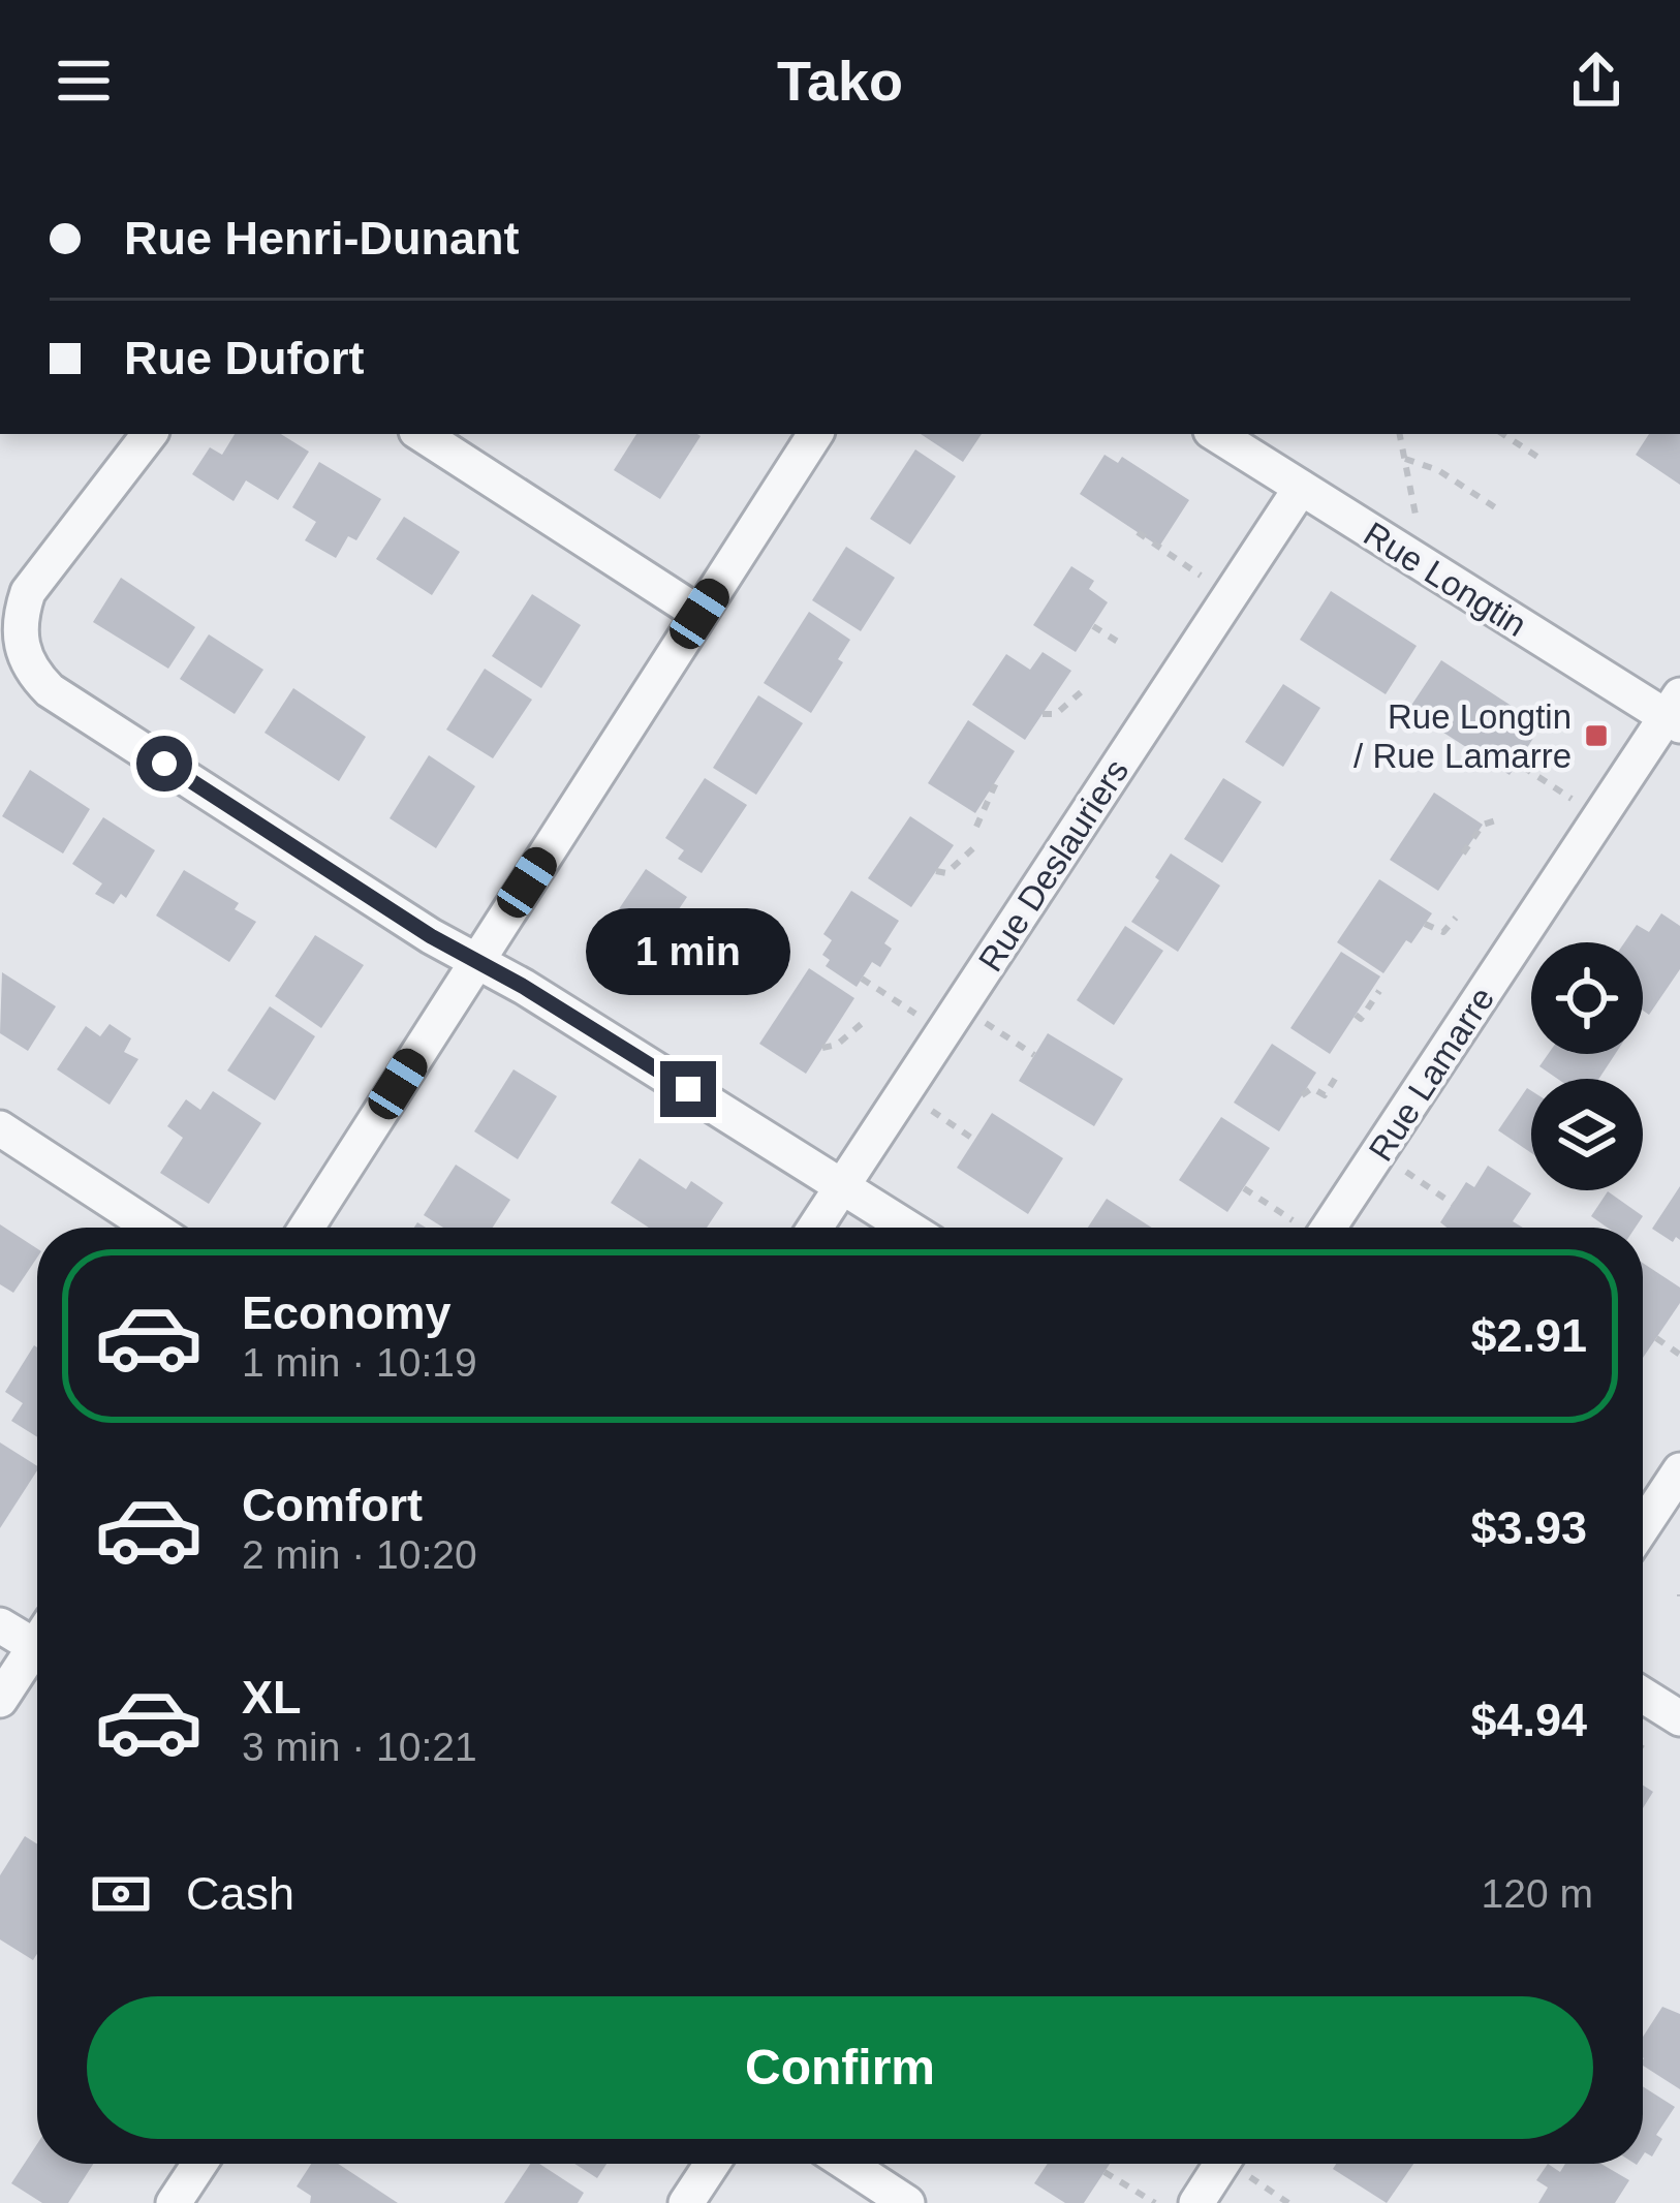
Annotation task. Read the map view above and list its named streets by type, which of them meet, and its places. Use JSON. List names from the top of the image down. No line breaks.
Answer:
{"streets":{"street":["Rue Longtin","Rue Deslauriers","Rue Lamarre"]},"crossings":[["Rue Longtin","Rue Deslauriers"],["Rue Longtin","Rue Lamarre"]],"places":{"transit":["Rue Longtin / Rue Lamarre"]},"page":{"header":"Tako","banner":["Rue Henri-Dunant","Rue Dufort"],"bubble":"1 min","list":[{"name":"Economy","note":"1 min · 10:19","value":"$2.91"},{"name":"Comfort","note":"2 min · 10:20","value":"$3.93"},{"name":"XL","note":"3 min · 10:21","value":"$4.94"}],"pay":["Cash","120 m"],"buttons":"Confirm"}}
